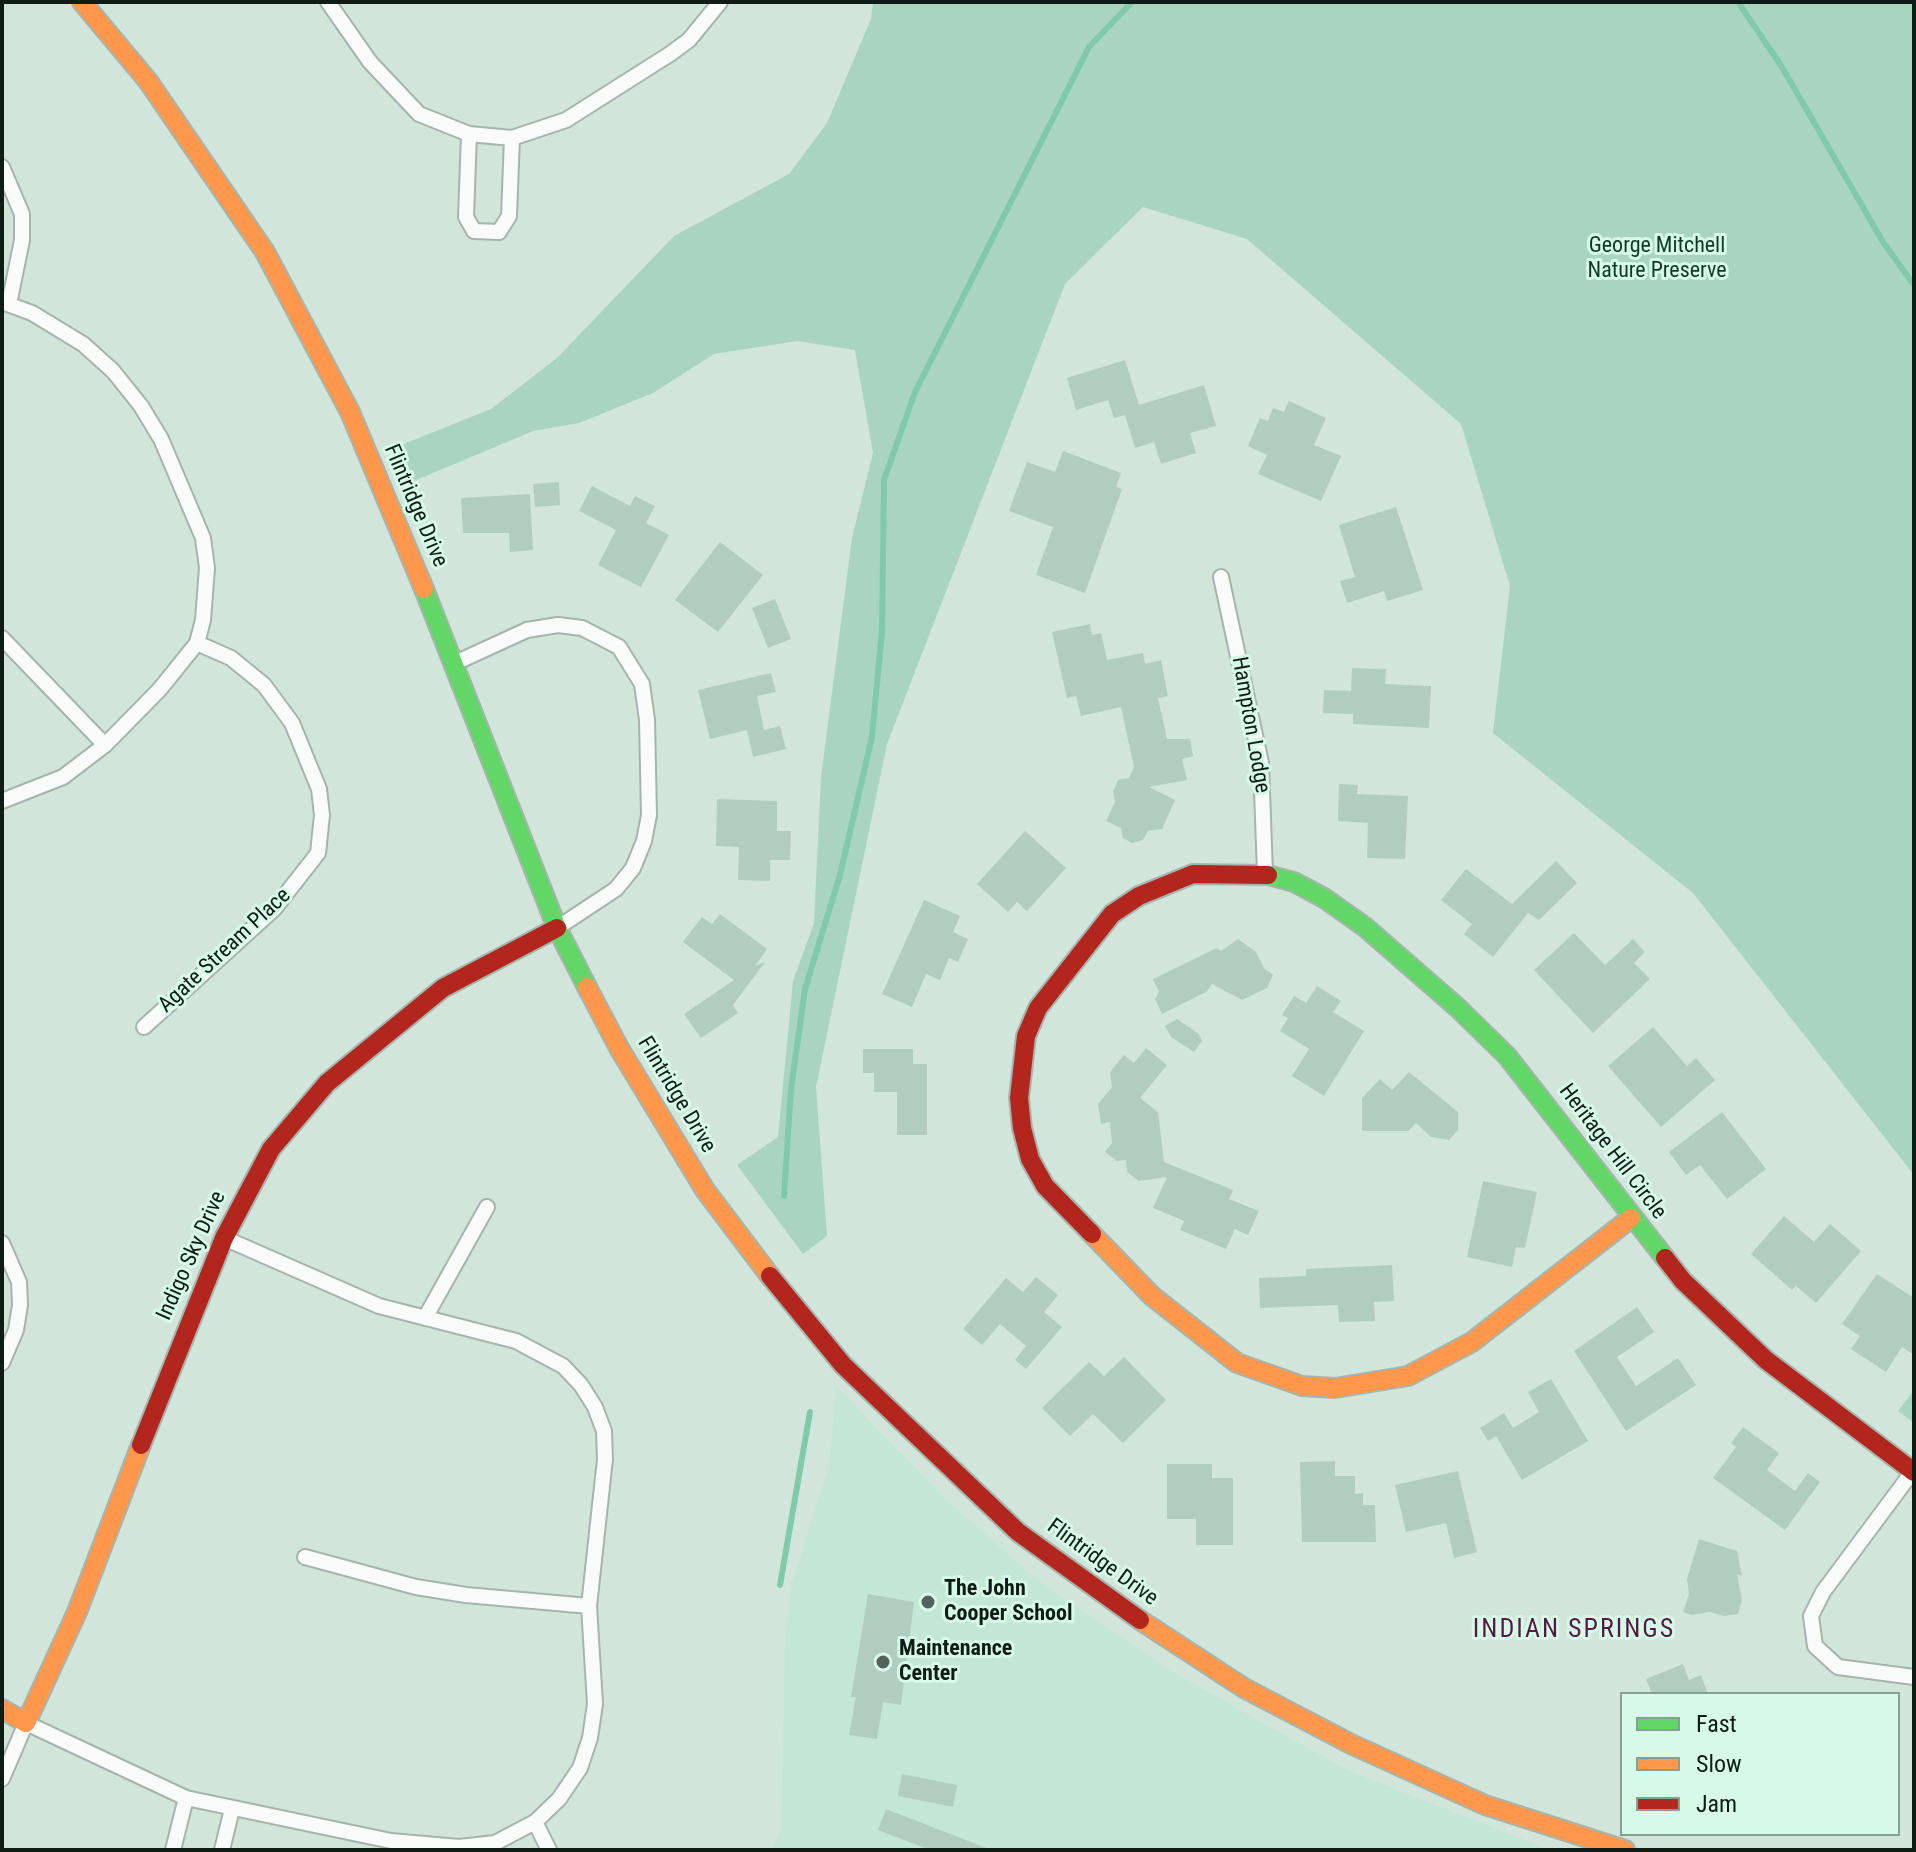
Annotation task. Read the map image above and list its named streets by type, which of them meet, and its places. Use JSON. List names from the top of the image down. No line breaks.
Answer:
{"streets":{"street":["Flintridge Drive","Hampton Lodge","Agate Stream Place","Heritage Hill Circle","Indigo Sky Drive"]},"crossings":[["Flintridge Drive","Indigo Sky Drive"],["Hampton Lodge","Heritage Hill Circle"]],"districts":["INDIAN SPRINGS"],"parks":["George Mitchell Nature Preserve"],"places":["The John Cooper School","Maintenance Center"],"legend":["Fast","Slow","Jam"]}
